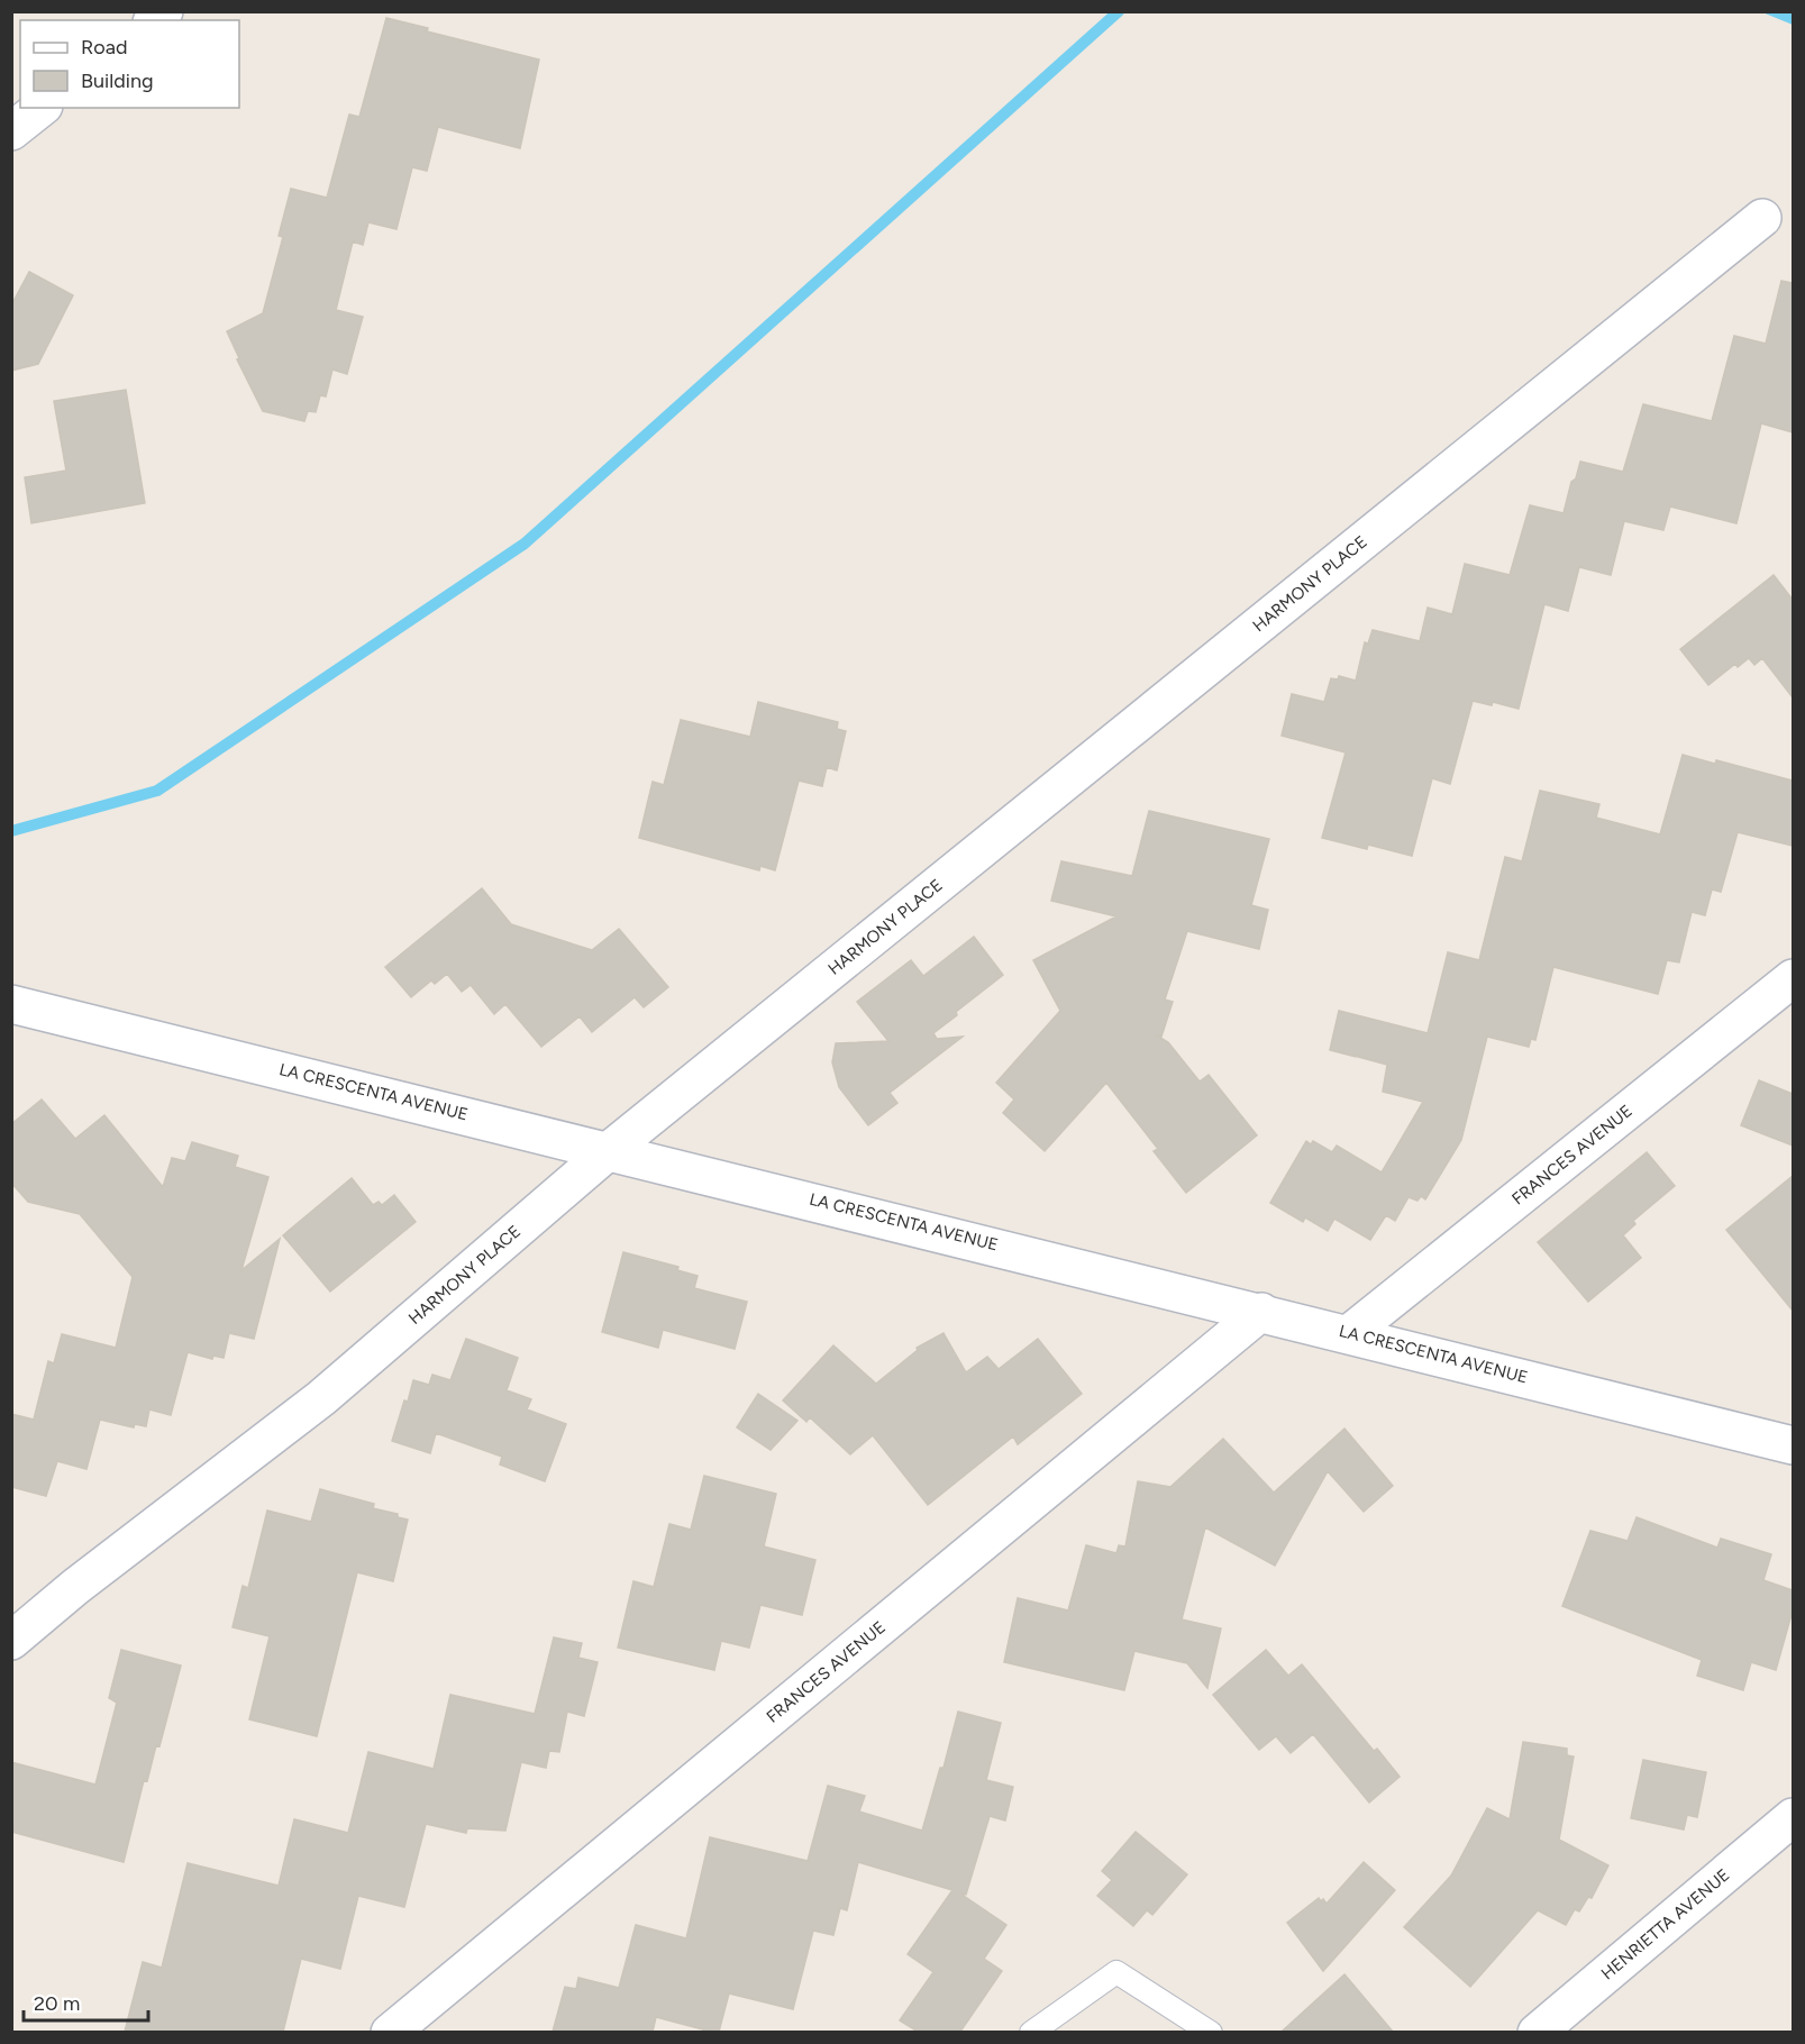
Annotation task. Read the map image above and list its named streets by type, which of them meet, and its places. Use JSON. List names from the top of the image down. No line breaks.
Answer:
{"streets":{"street":["HARMONY PLACE","LA CRESCENTA AVENUE","FRANCES AVENUE","HENRIETTA AVENUE"]},"crossings":[["HARMONY PLACE","LA CRESCENTA AVENUE"],["LA CRESCENTA AVENUE","FRANCES AVENUE"]],"legend":["Road","Building"],"scale_bar":"20 m"}
